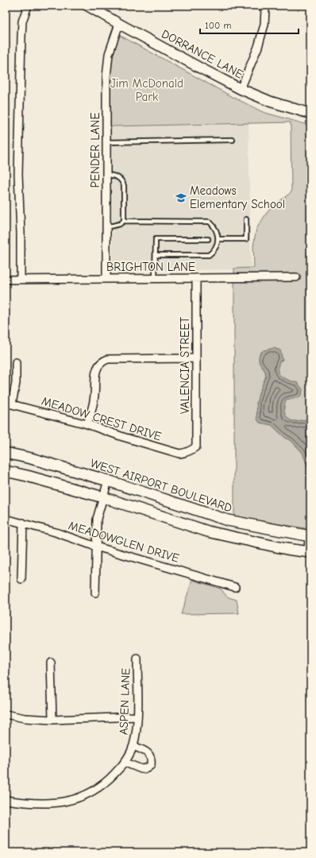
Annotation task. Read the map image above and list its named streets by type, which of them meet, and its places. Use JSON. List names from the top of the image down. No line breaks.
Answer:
{"streets":{"main road":["WEST AIRPORT BOULEVARD"],"street":["DORRANCE LANE","PENDER LANE","BRIGHTON LANE","VALENCIA STREET","MEADOW CREST DRIVE","MEADOWGLEN DRIVE","ASPEN LANE"]},"crossings":[["DORRANCE LANE","PENDER LANE"],["PENDER LANE","BRIGHTON LANE"],["BRIGHTON LANE","VALENCIA STREET"],["VALENCIA STREET","MEADOW CREST DRIVE"]],"parks":["Jim McDonald Park"],"places":{"school or university":["Meadows Elementary School"]},"scale_bar":"100 m"}
